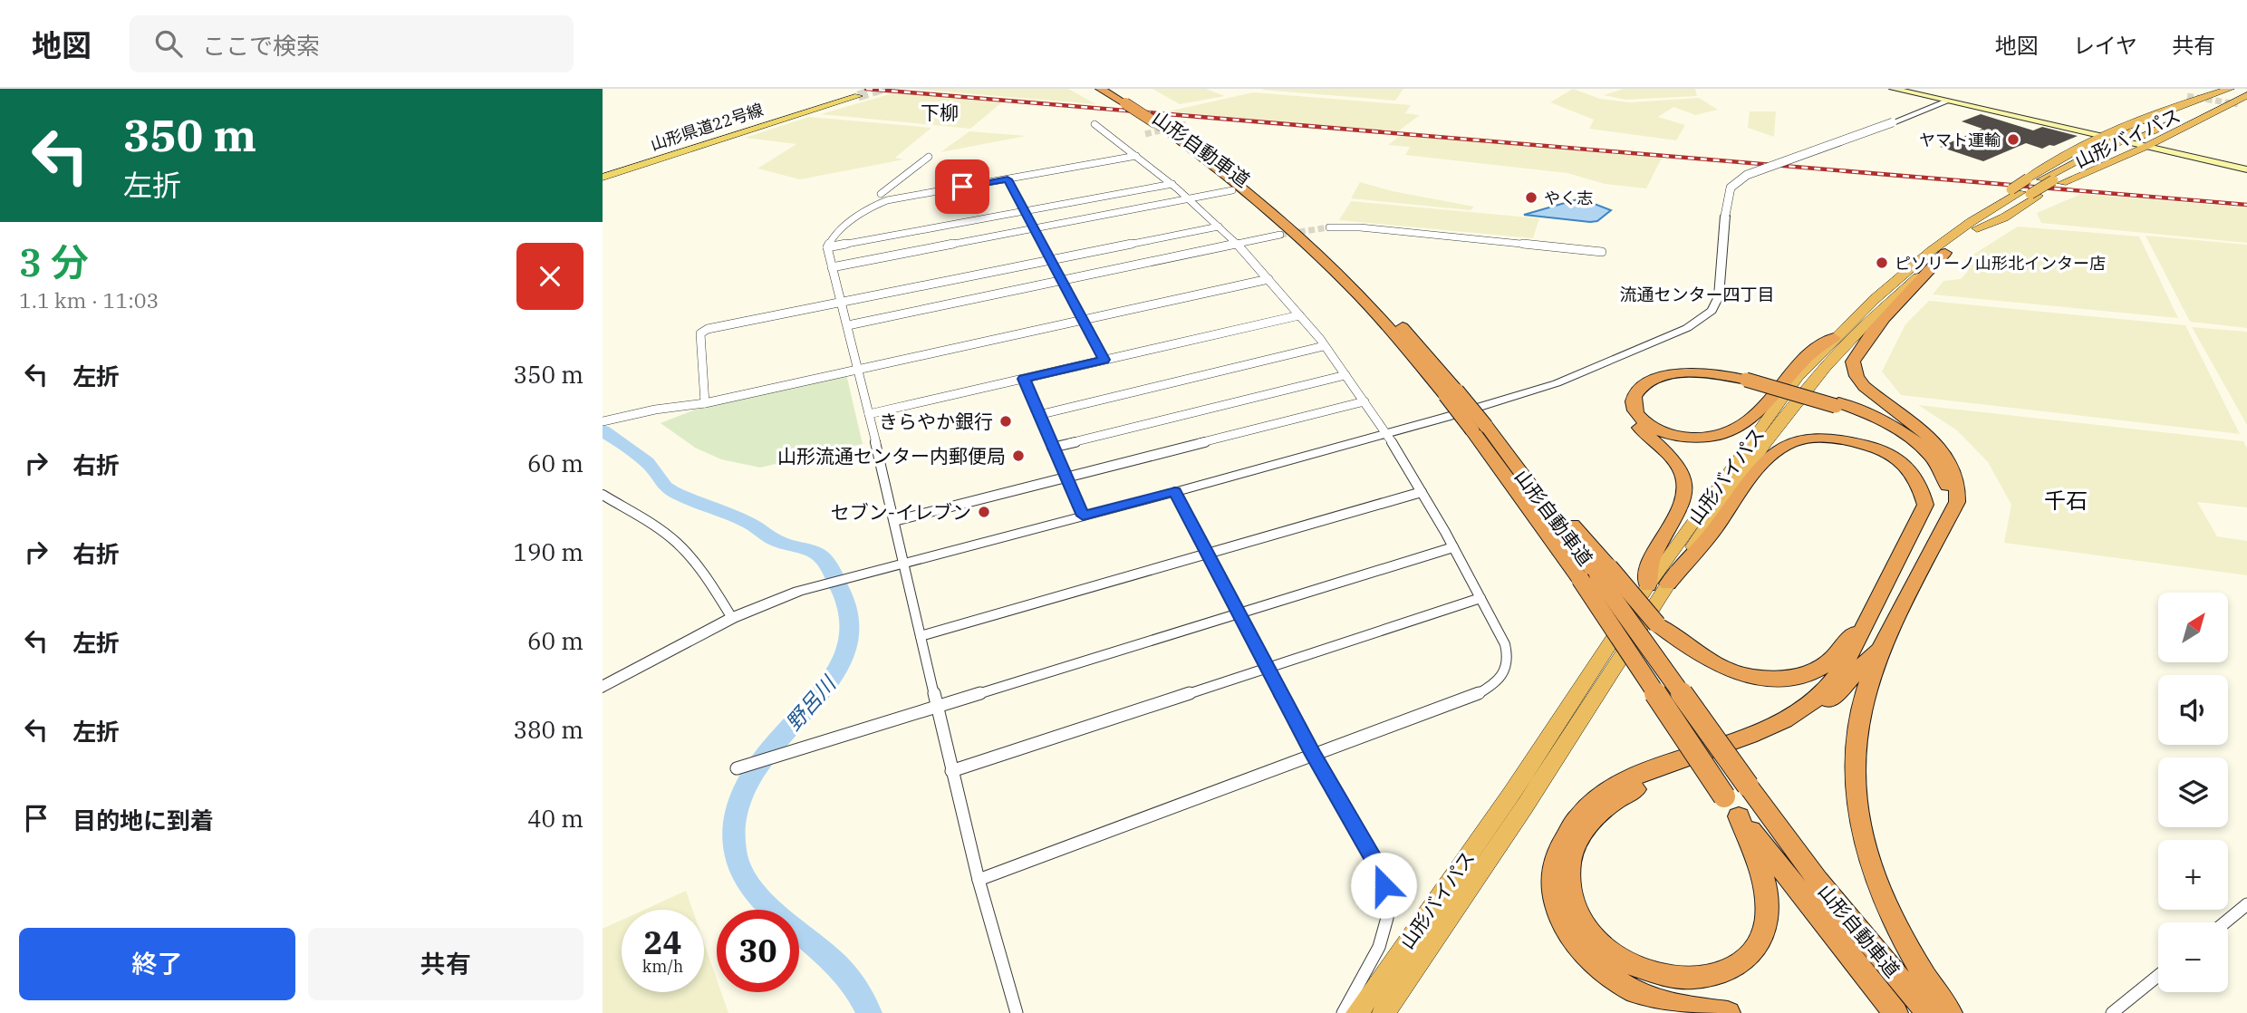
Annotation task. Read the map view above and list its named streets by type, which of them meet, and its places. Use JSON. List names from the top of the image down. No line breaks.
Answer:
{"streets":{"highway":["山形バイパス","山形自動車道"],"main road":["山形県道22号線"]},"districts":["下柳","流通センター四丁目","千石"],"water":["野呂川"],"places":["ヤマト運輸","やく志","ピソリーノ山形北インター店","きらやか銀行","山形流通センター内郵便局","セブン-イレブン"],"north":"top right","page":{"header":"地図","search":"ここで検索","nav":["地図","レイヤ","共有"],"turn":["350 m","左折"],"heading":["3 分","1.1 km · 11:03"],"list":[{"name":"左折","value":"350 m"},{"name":"右折","value":"60 m"},{"name":"右折","value":"190 m"},{"name":"左折","value":"60 m"},{"name":"左折","value":"380 m"},{"name":"目的地に到着","value":"40 m"}],"map_buttons":["+","−"],"speed":"24 km/h","limit":"30","buttons":["終了","共有"]}}
